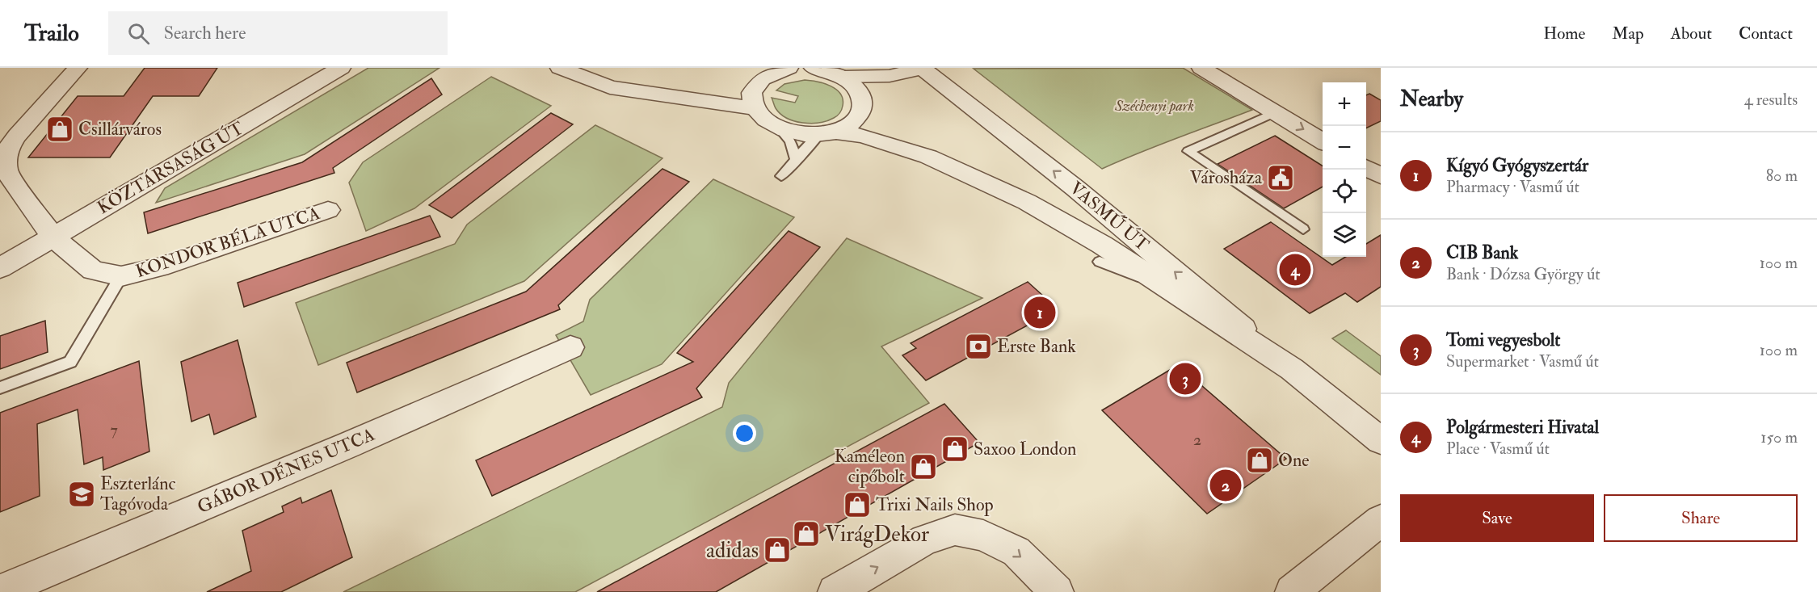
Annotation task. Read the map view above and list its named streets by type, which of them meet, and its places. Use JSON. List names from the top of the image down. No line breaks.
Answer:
{"streets":{"street":["KÖZTÁRSASÁG ÚT","VASMŰ ÚT","KONDOR BÉLA UTCA","GÁBOR DÉNES UTCA"]},"crossings":[["KÖZTÁRSASÁG ÚT","KONDOR BÉLA UTCA"]],"parks":["Széchenyi park"],"places":{"shop":["Csillárváros","Saxoo London","One","Kaméleon cipőbolt","Trixi Nails Shop","VirágDekor","adidas"],"public building":["Városháza"],"bank":["Erste Bank"],"school or university":["Eszterlánc Tagóvoda"]},"house_numbers":["7","2"],"page":{"header":"Trailo","search":"Search here","nav":["Home","Map","About","Contact"],"heading":["Nearby","4 results"],"map_buttons":["+","−"],"list":[{"mark":"1","name":"Kígyó Gyógyszertár","note":"Pharmacy · Vasmű út","value":"80 m"},{"mark":"2","name":"CIB Bank","note":"Bank · Dózsa György út","value":"100 m"},{"mark":"3","name":"Tomi vegyesbolt","note":"Supermarket · Vasmű út","value":"100 m"},{"mark":"4","name":"Polgármesteri Hivatal","note":"Place · Vasmű út","value":"150 m"}],"pins":["4","1","3","2"],"buttons":["Save","Share"]}}
